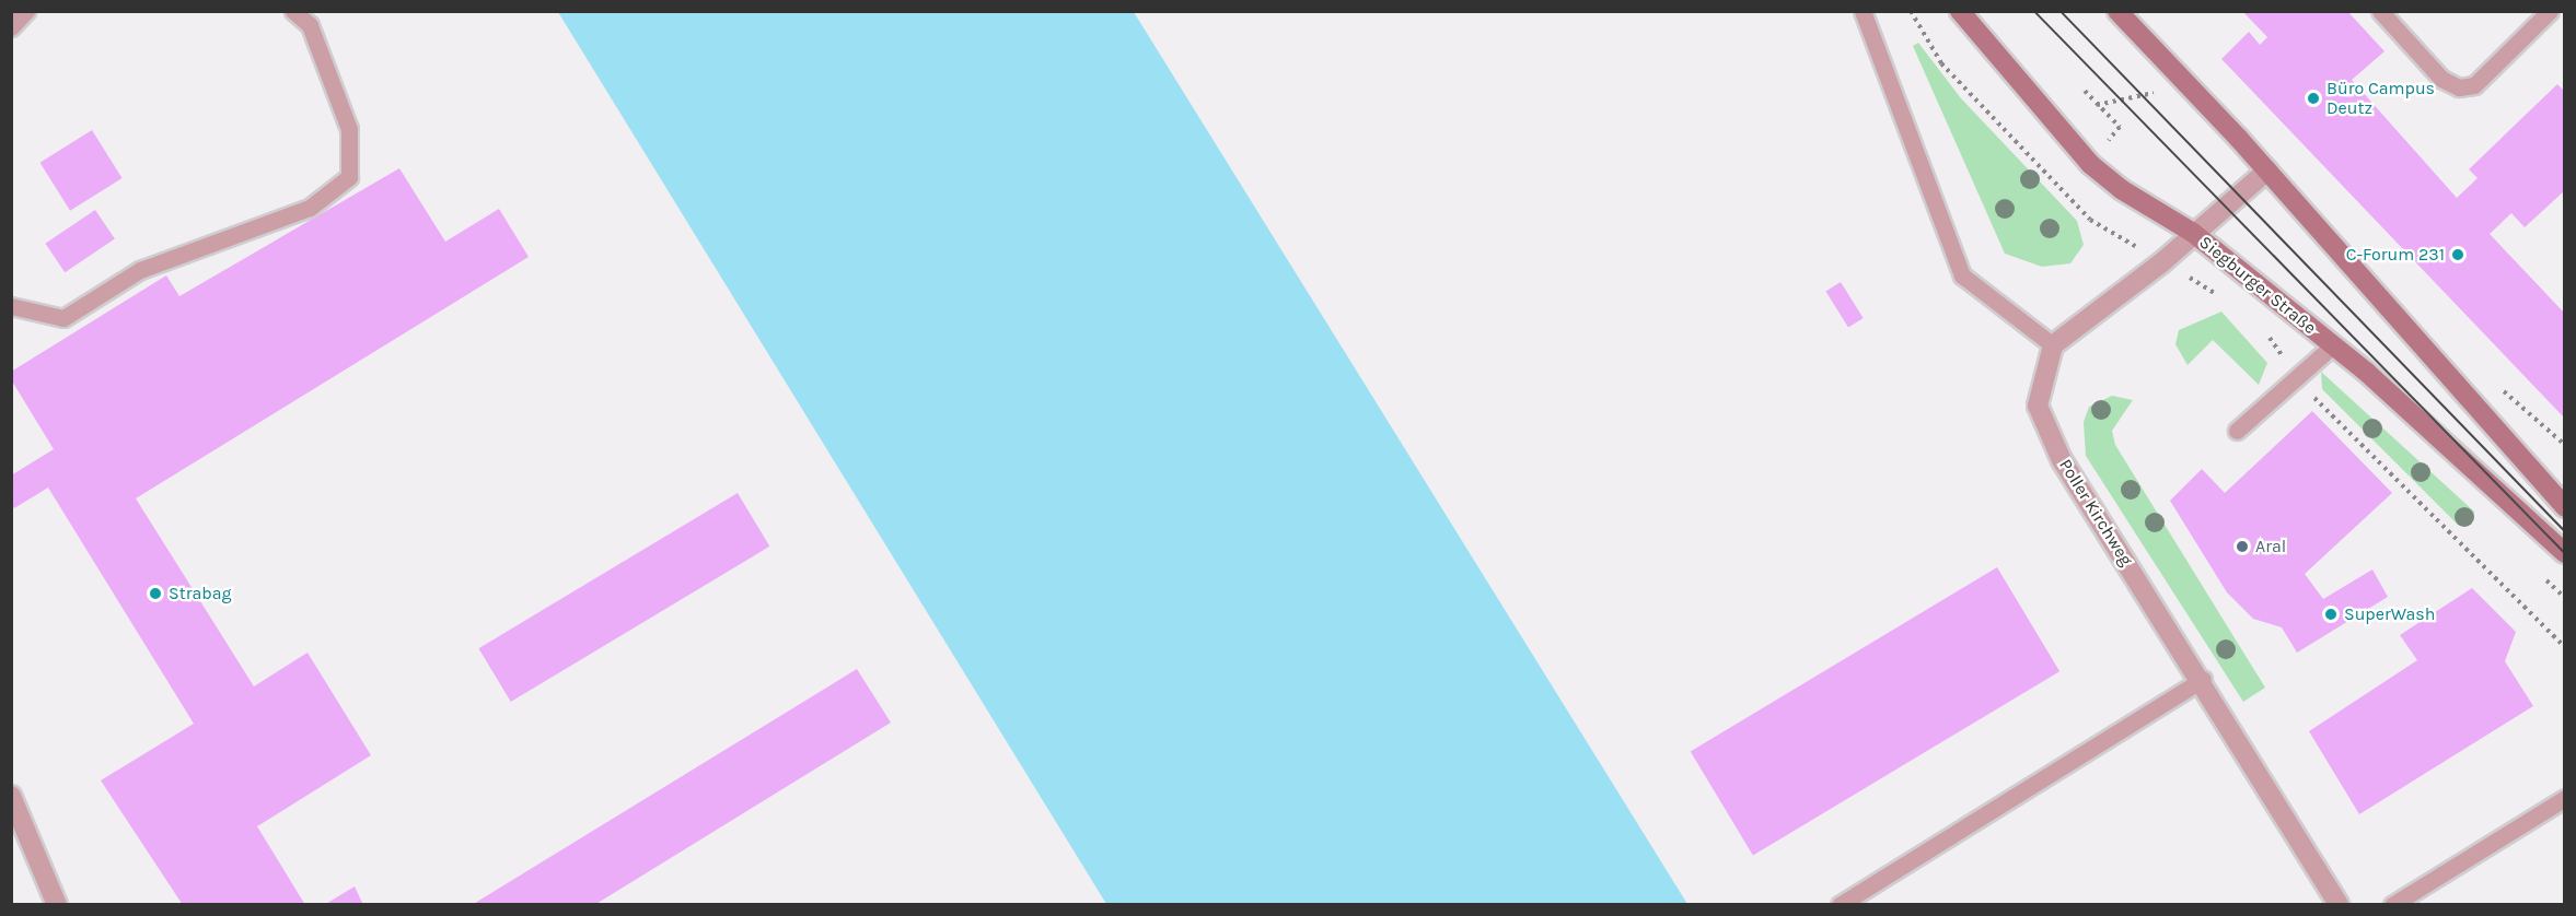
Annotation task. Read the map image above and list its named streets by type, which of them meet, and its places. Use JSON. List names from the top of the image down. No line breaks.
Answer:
{"streets":{"main road":["Siegburger Straße"],"street":["Poller Kirchweg"]},"places":["Büro Campus Deutz","C-Forum 231","Aral","Strabag","SuperWash"]}
